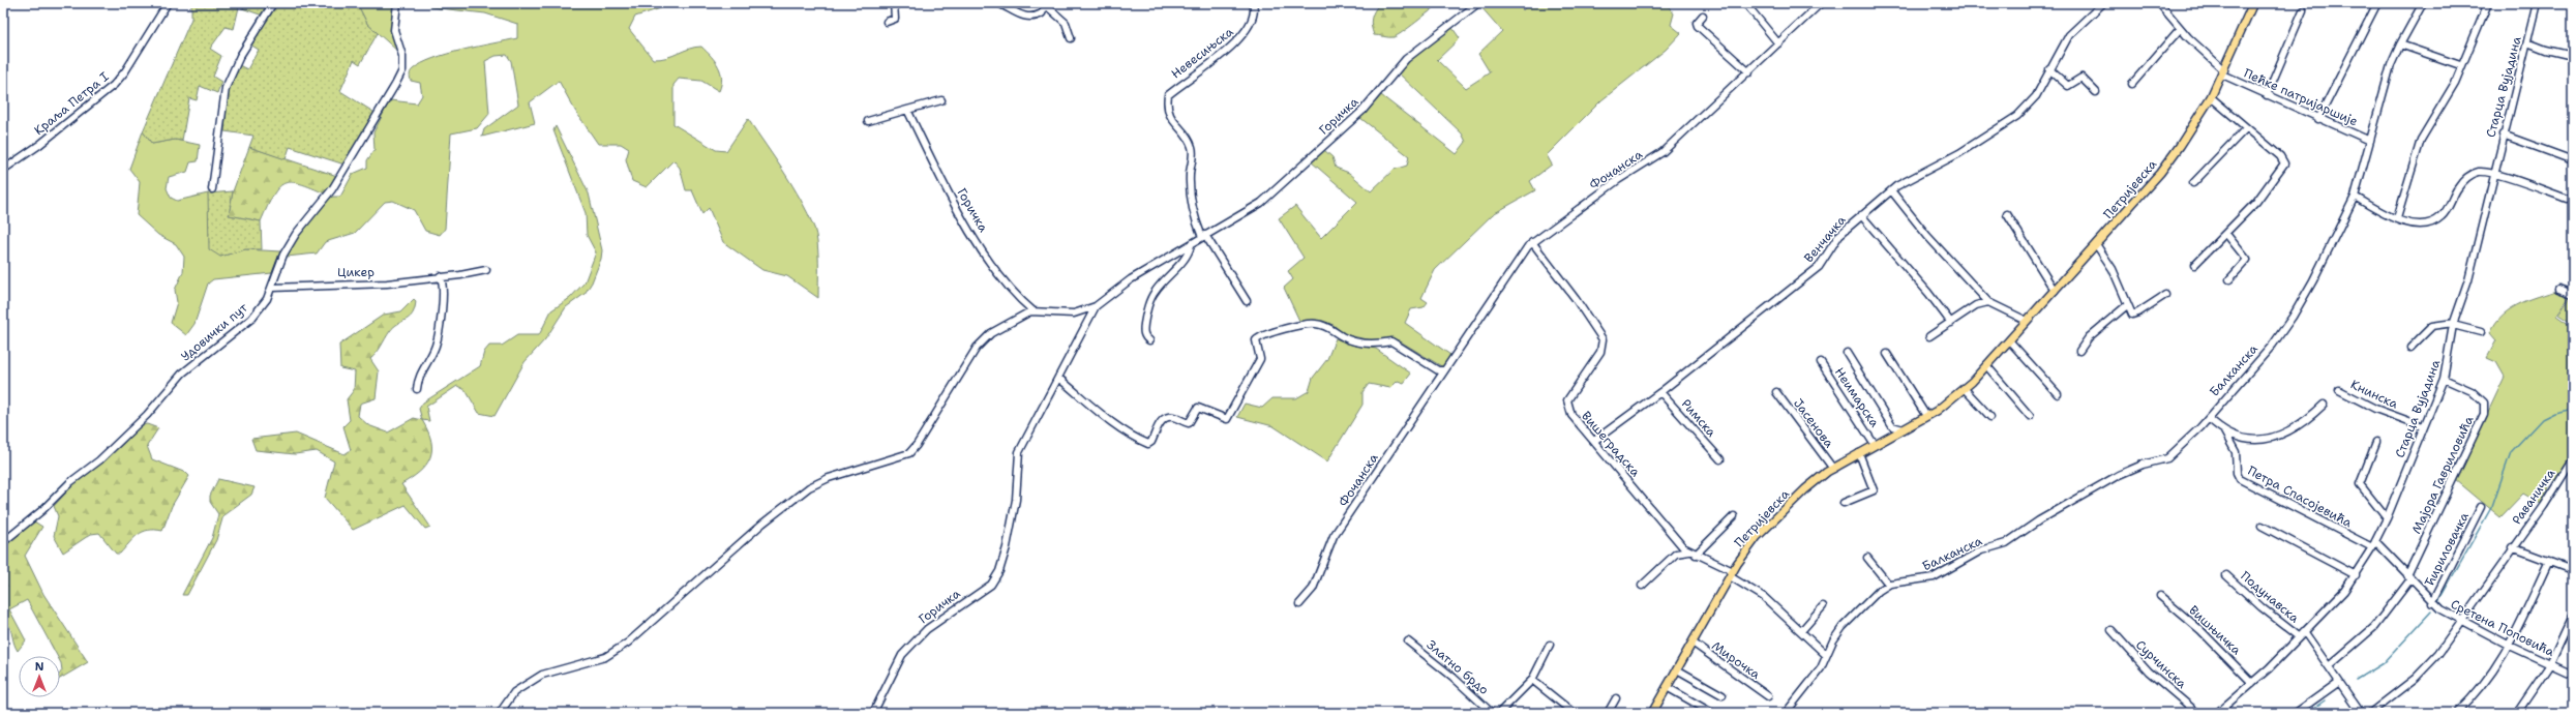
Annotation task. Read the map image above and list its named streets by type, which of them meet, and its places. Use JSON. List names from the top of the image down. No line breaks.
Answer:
{"streets":{"main road":["Петријевска"],"street":["Невесињска","Старца Вујадина","Пећке патријаршије","Краља Петра I","Горичка","Фочанска","Венчачка","Цикер","Удовички пут","Балканска","Книнска","Неимарска","Римска","Јасенова","Вишеградска","Мајора Гавриловића","Петра Спасојевића","Раваничка","Ћириловачка","Подунавска","Сретена Поповића","Вишњичка","Мирочка","Сурчинска","Златно брдо"]},"crossings":[["Невесињска","Горичка"],["Старца Вујадина","Книнска"],["Старца Вујадина","Мајора Гавриловића"],["Старца Вујадина","Петра Спасојевића"],["Старца Вујадина","Подунавска"],["Старца Вујадина","Сретена Поповића"],["Старца Вујадина","Вишњичка"],["Пећке патријаршије","Петријевска"],["Пећке патријаршије","Балканска"],["Фочанска","Вишеградска"],["Петријевска","Неимарска"],["Петријевска","Јасенова"],["Петријевска","Вишеградска"],["Петријевска","Мирочка"],["Венчачка","Римска"],["Венчачка","Вишеградска"],["Цикер","Удовички пут"],["Мајора Гавриловића","Сретена Поповића"],["Петра Спасојевића","Сретена Поповића"],["Раваничка","Сретена Поповића"],["Ћириловачка","Сретена Поповића"]],"north":"top"}
